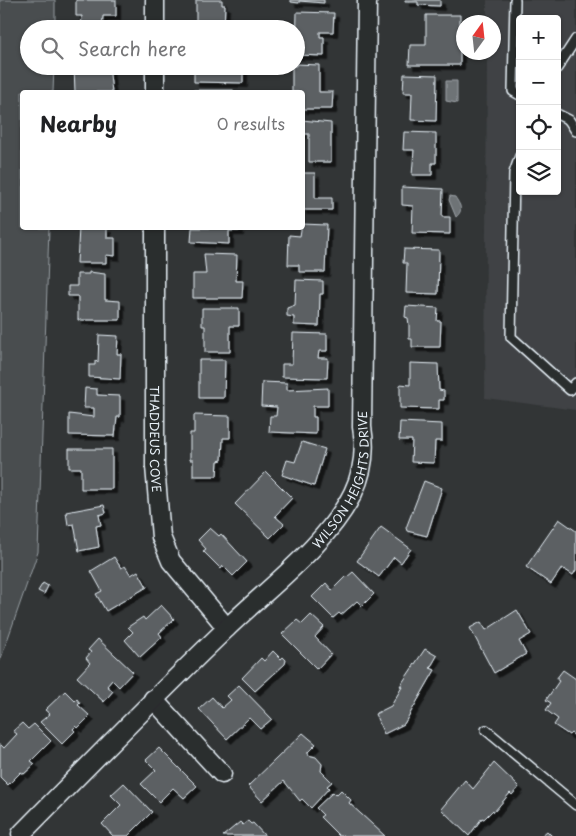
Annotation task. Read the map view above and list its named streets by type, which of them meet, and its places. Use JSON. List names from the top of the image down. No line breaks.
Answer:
{"streets":{"street":["THADDEUS COVE","WILSON HEIGHTS DRIVE"]},"crossings":[["THADDEUS COVE","WILSON HEIGHTS DRIVE"]],"north":"top","page":{"map_buttons":["+","−"],"search":"Search here","heading":["Nearby","0 results"]}}
